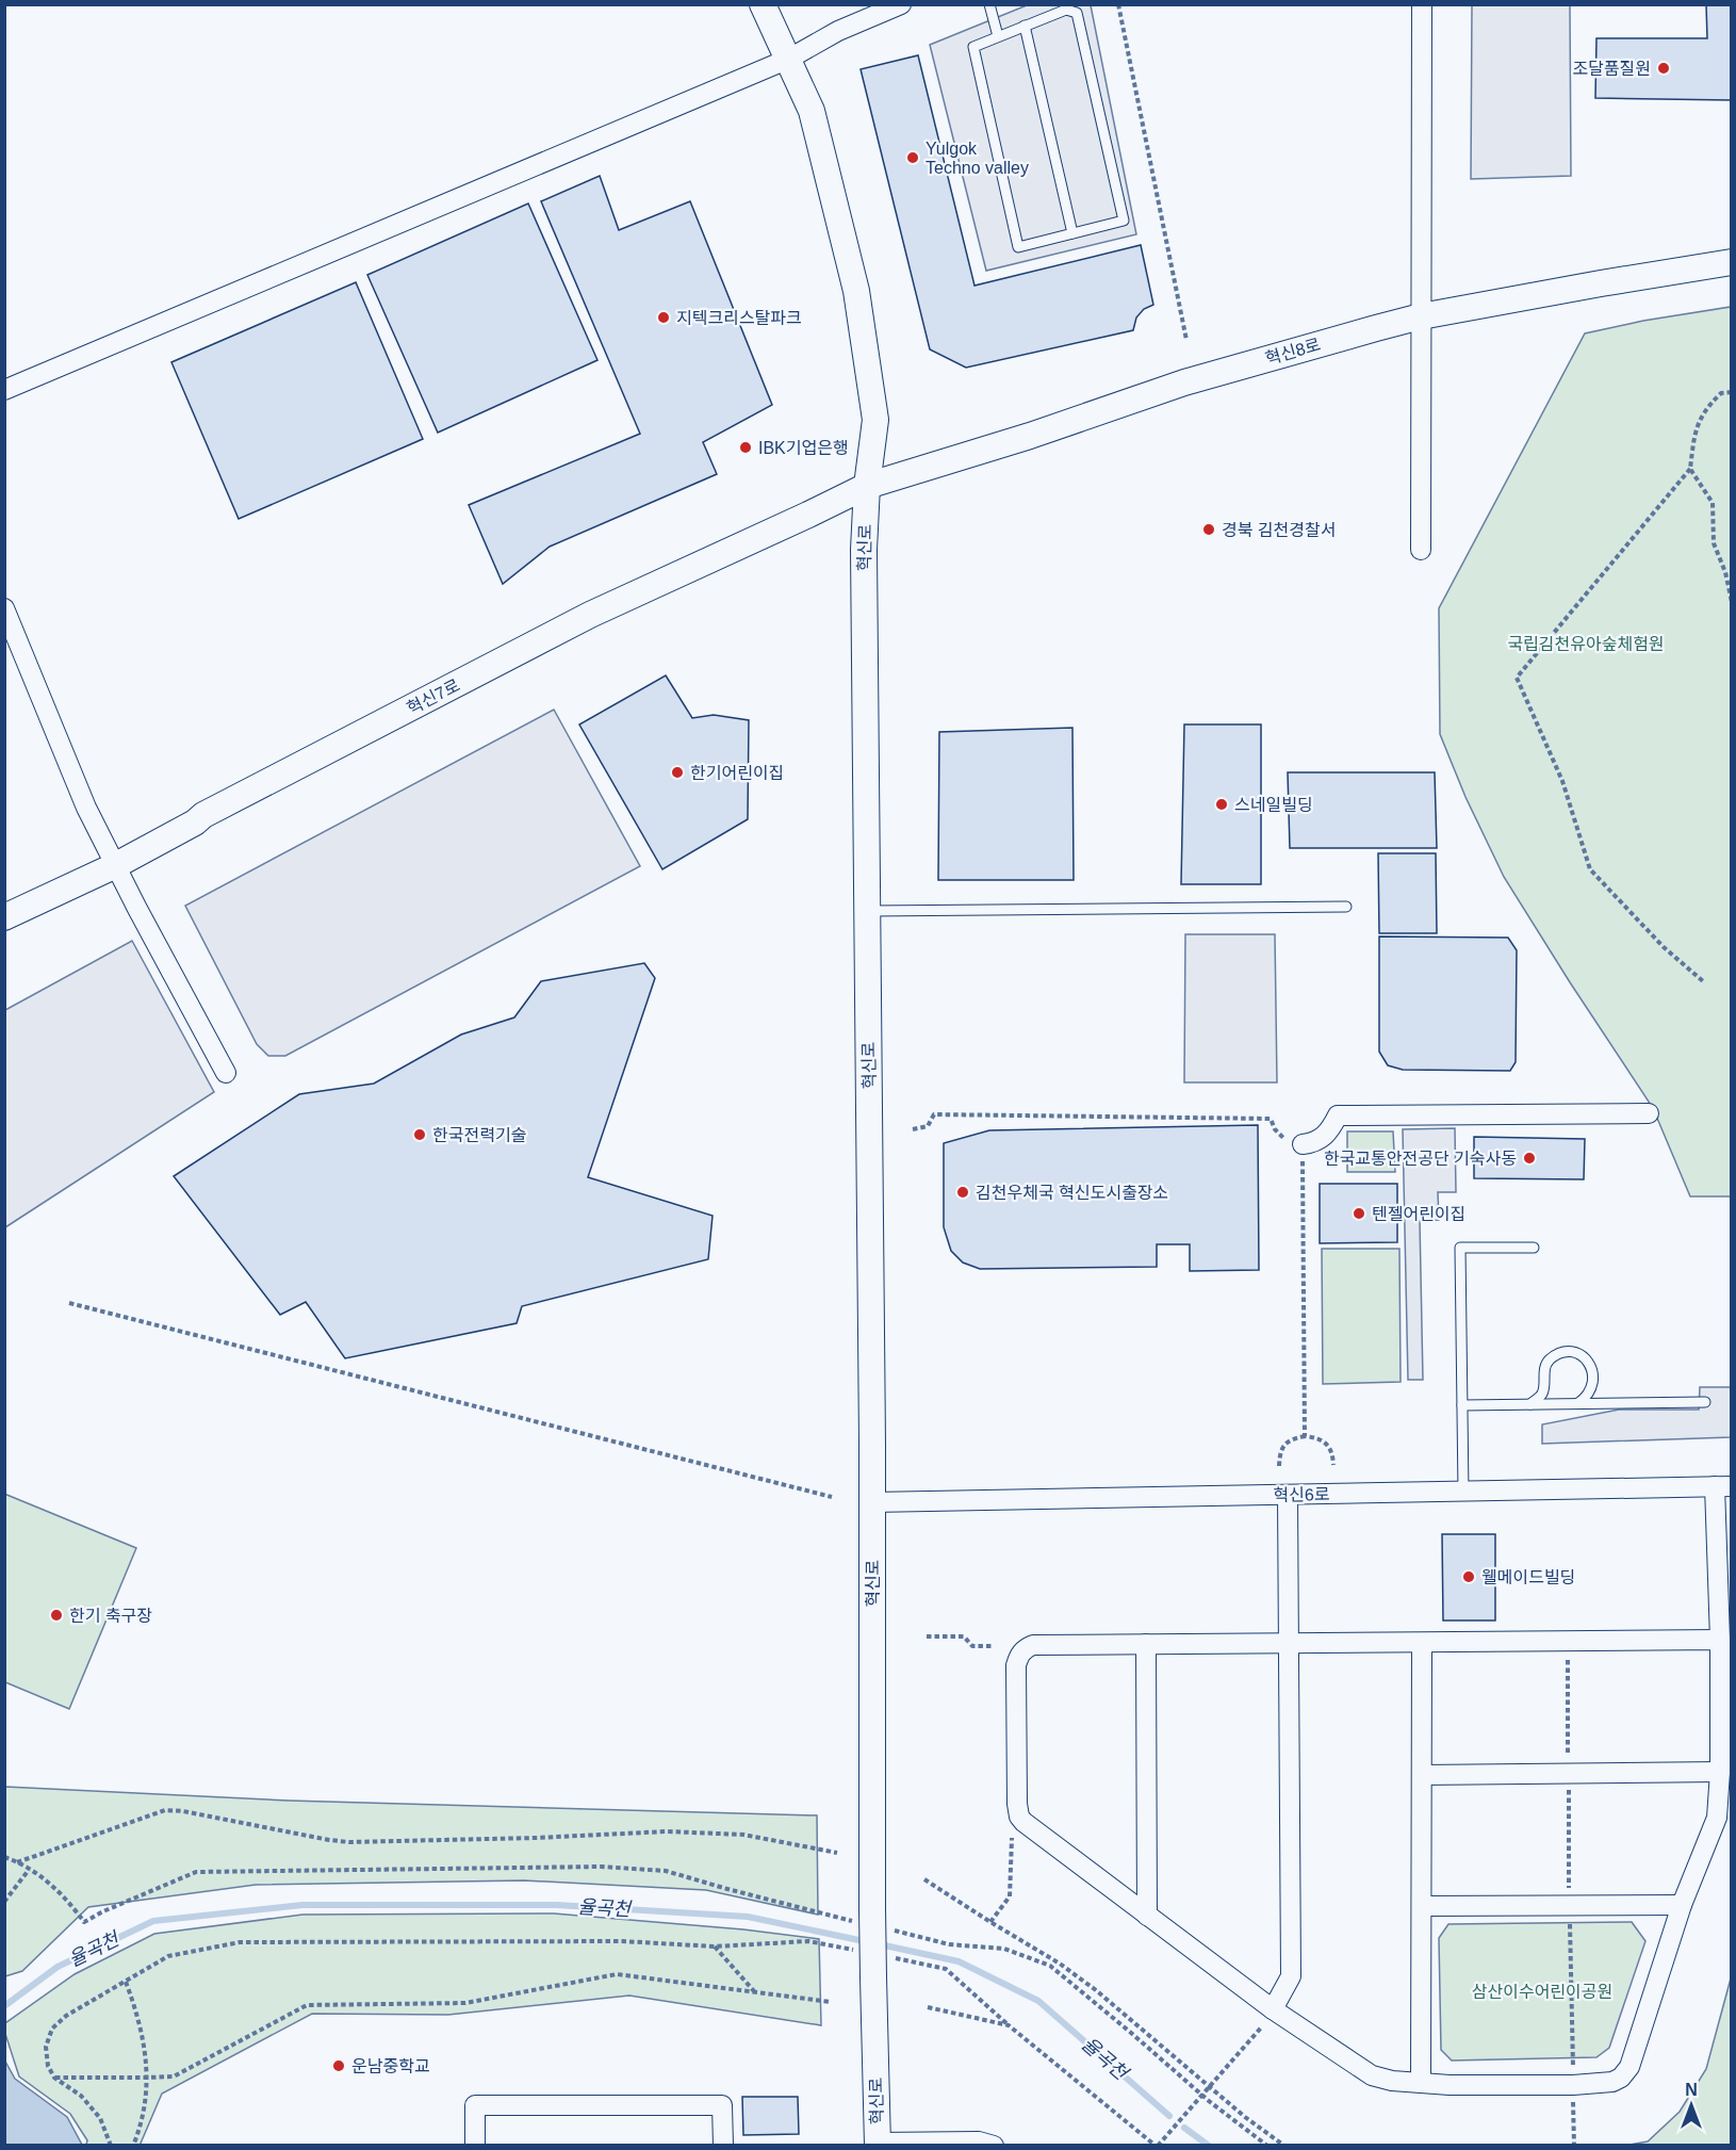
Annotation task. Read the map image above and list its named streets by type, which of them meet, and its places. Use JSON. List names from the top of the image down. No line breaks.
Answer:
{"streets":{"main road":["혁신8로","혁신로","혁신7로"],"street":["혁신6로"]},"crossings":[["혁신8로","혁신로"],["혁신8로","혁신7로"],["혁신로","혁신7로"],["혁신로","혁신6로"]],"water":["율곡천"],"parks":["국립김천유아숲체험원","삼산이수어린이공원"],"places":["조달품질원","Yulgok Techno valley","지텍크리스탈파크","IBK기업은행","경북 김천경찰서","한기어린이집","스네일빌딩","한국전력기술","한국교통안전공단 기숙사동","김천우체국 혁신도시출장소","텐젤어린이집","웰메이드빌딩","한기 축구장","운남중학교"],"north":"top"}
